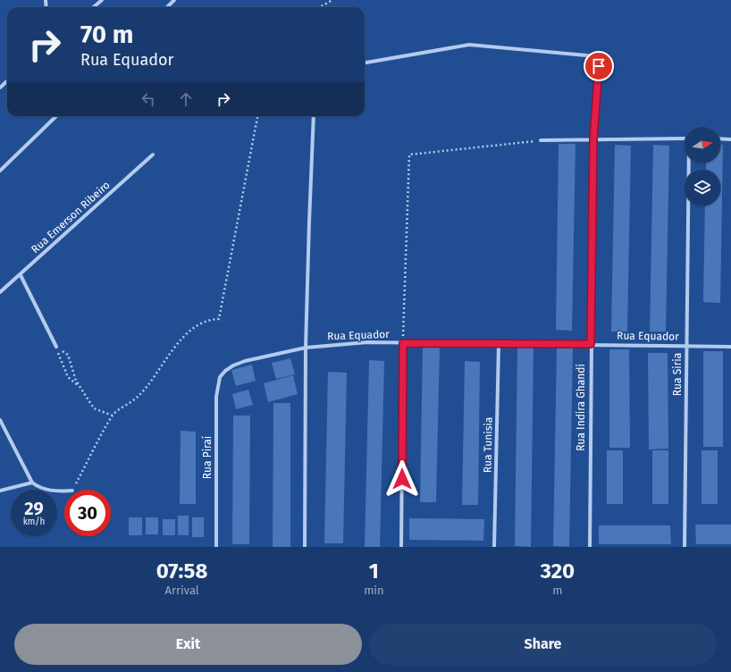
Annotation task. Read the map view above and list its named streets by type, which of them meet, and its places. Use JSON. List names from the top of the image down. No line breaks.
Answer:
{"streets":{"street":["Rua Emerson Ribeiro","Rua Equador","Rua Siria","Rua Indira Ghandi","Rua Tunisia","Rua Piraí"]},"crossings":[["Rua Equador","Rua Siria"],["Rua Equador","Rua Indira Ghandi"],["Rua Equador","Rua Tunisia"],["Rua Equador","Rua Piraí"]],"north":"right","page":{"turn":["70 m","Rua Equador"],"speed":"29 km/h","limit":"30","eta":["07:58","Arrival","1","min","320","m"],"buttons":["Exit","Share"]}}
